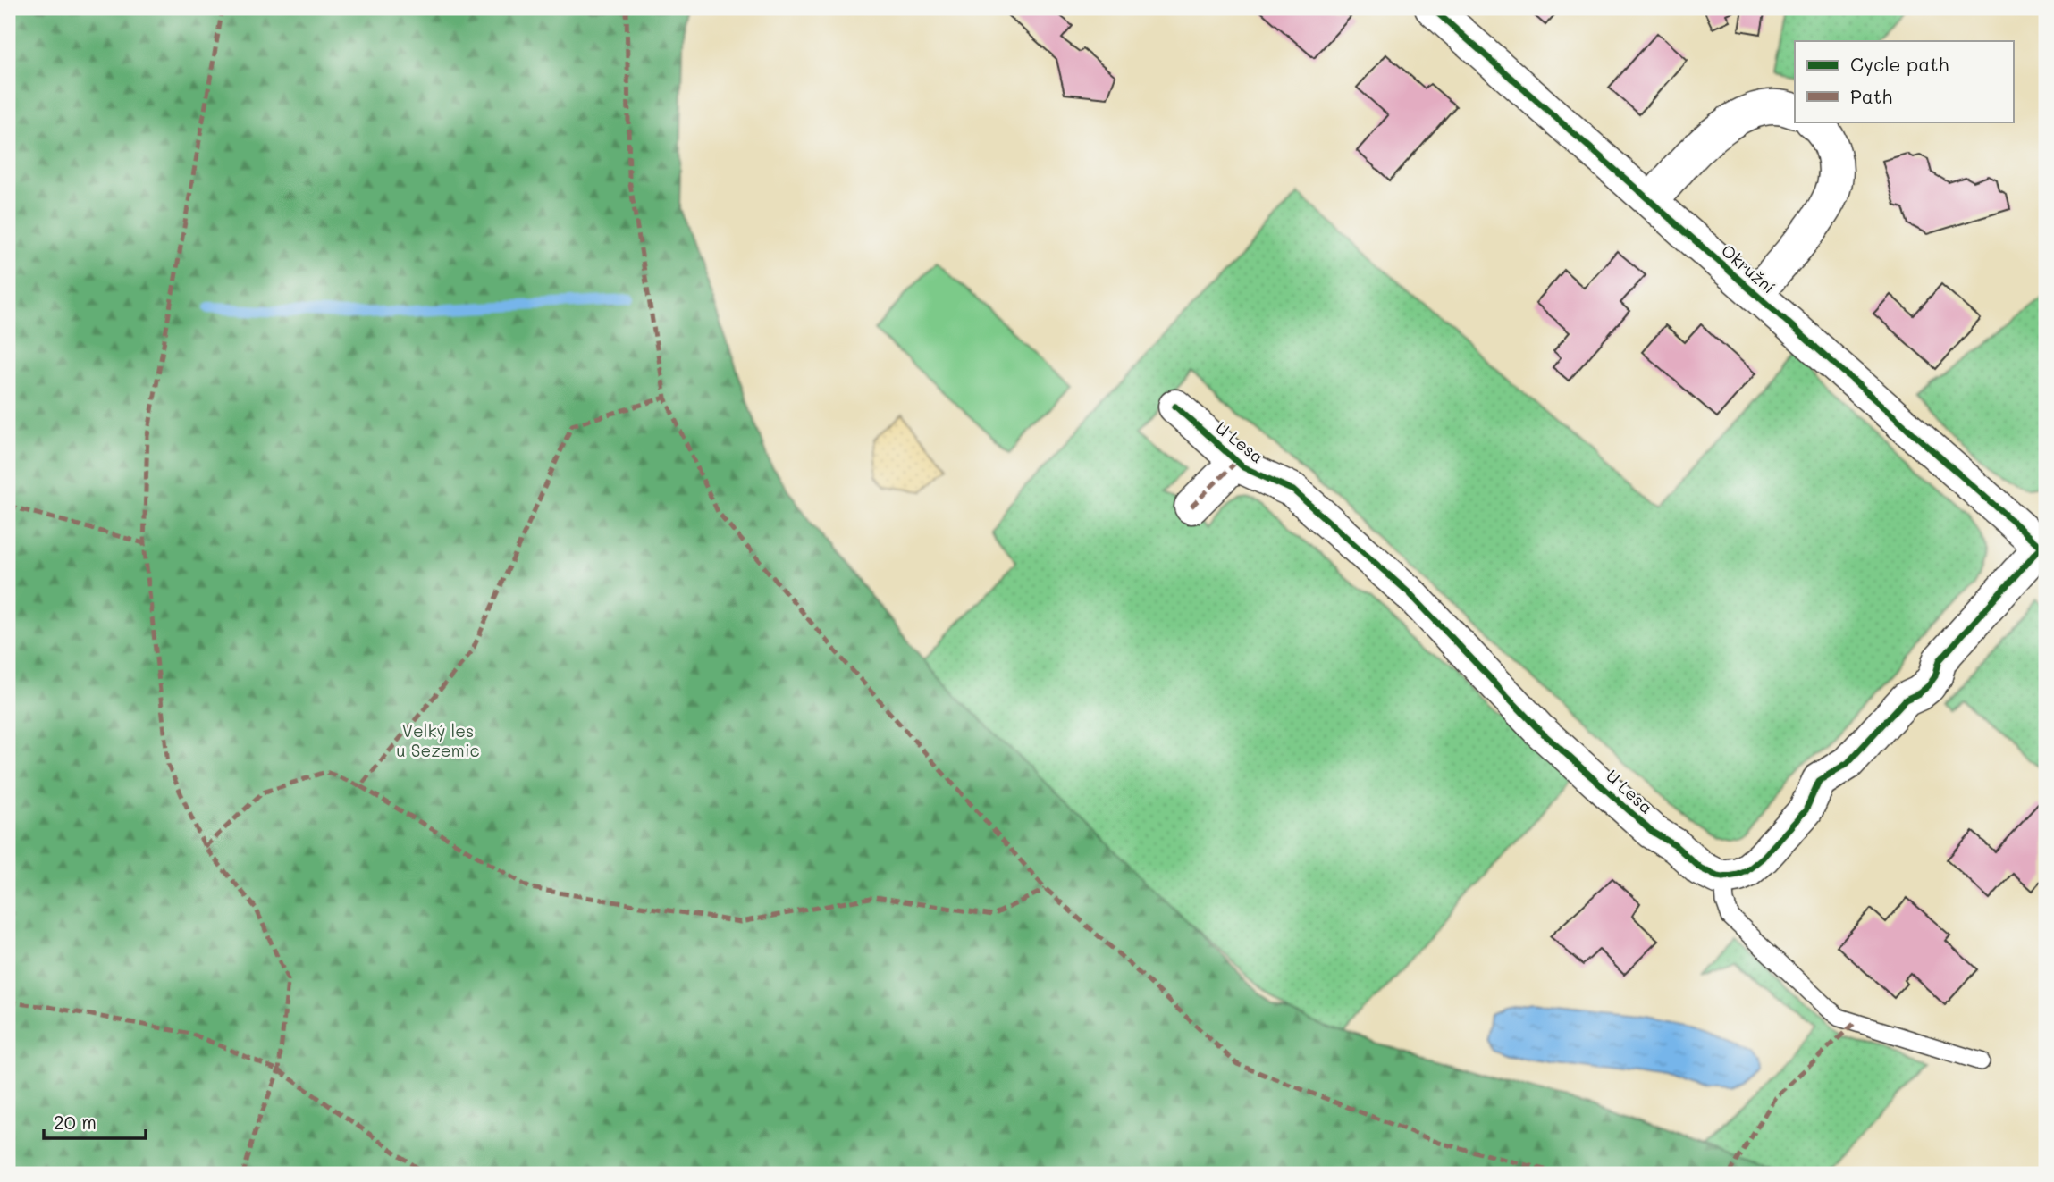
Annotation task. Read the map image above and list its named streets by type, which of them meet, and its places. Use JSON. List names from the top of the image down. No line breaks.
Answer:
{"streets":{"street":["Okružní","U Lesa"]},"parks":["Velký les u Sezemic"],"legend":["Cycle path","Path"],"scale_bar":"20 m"}
